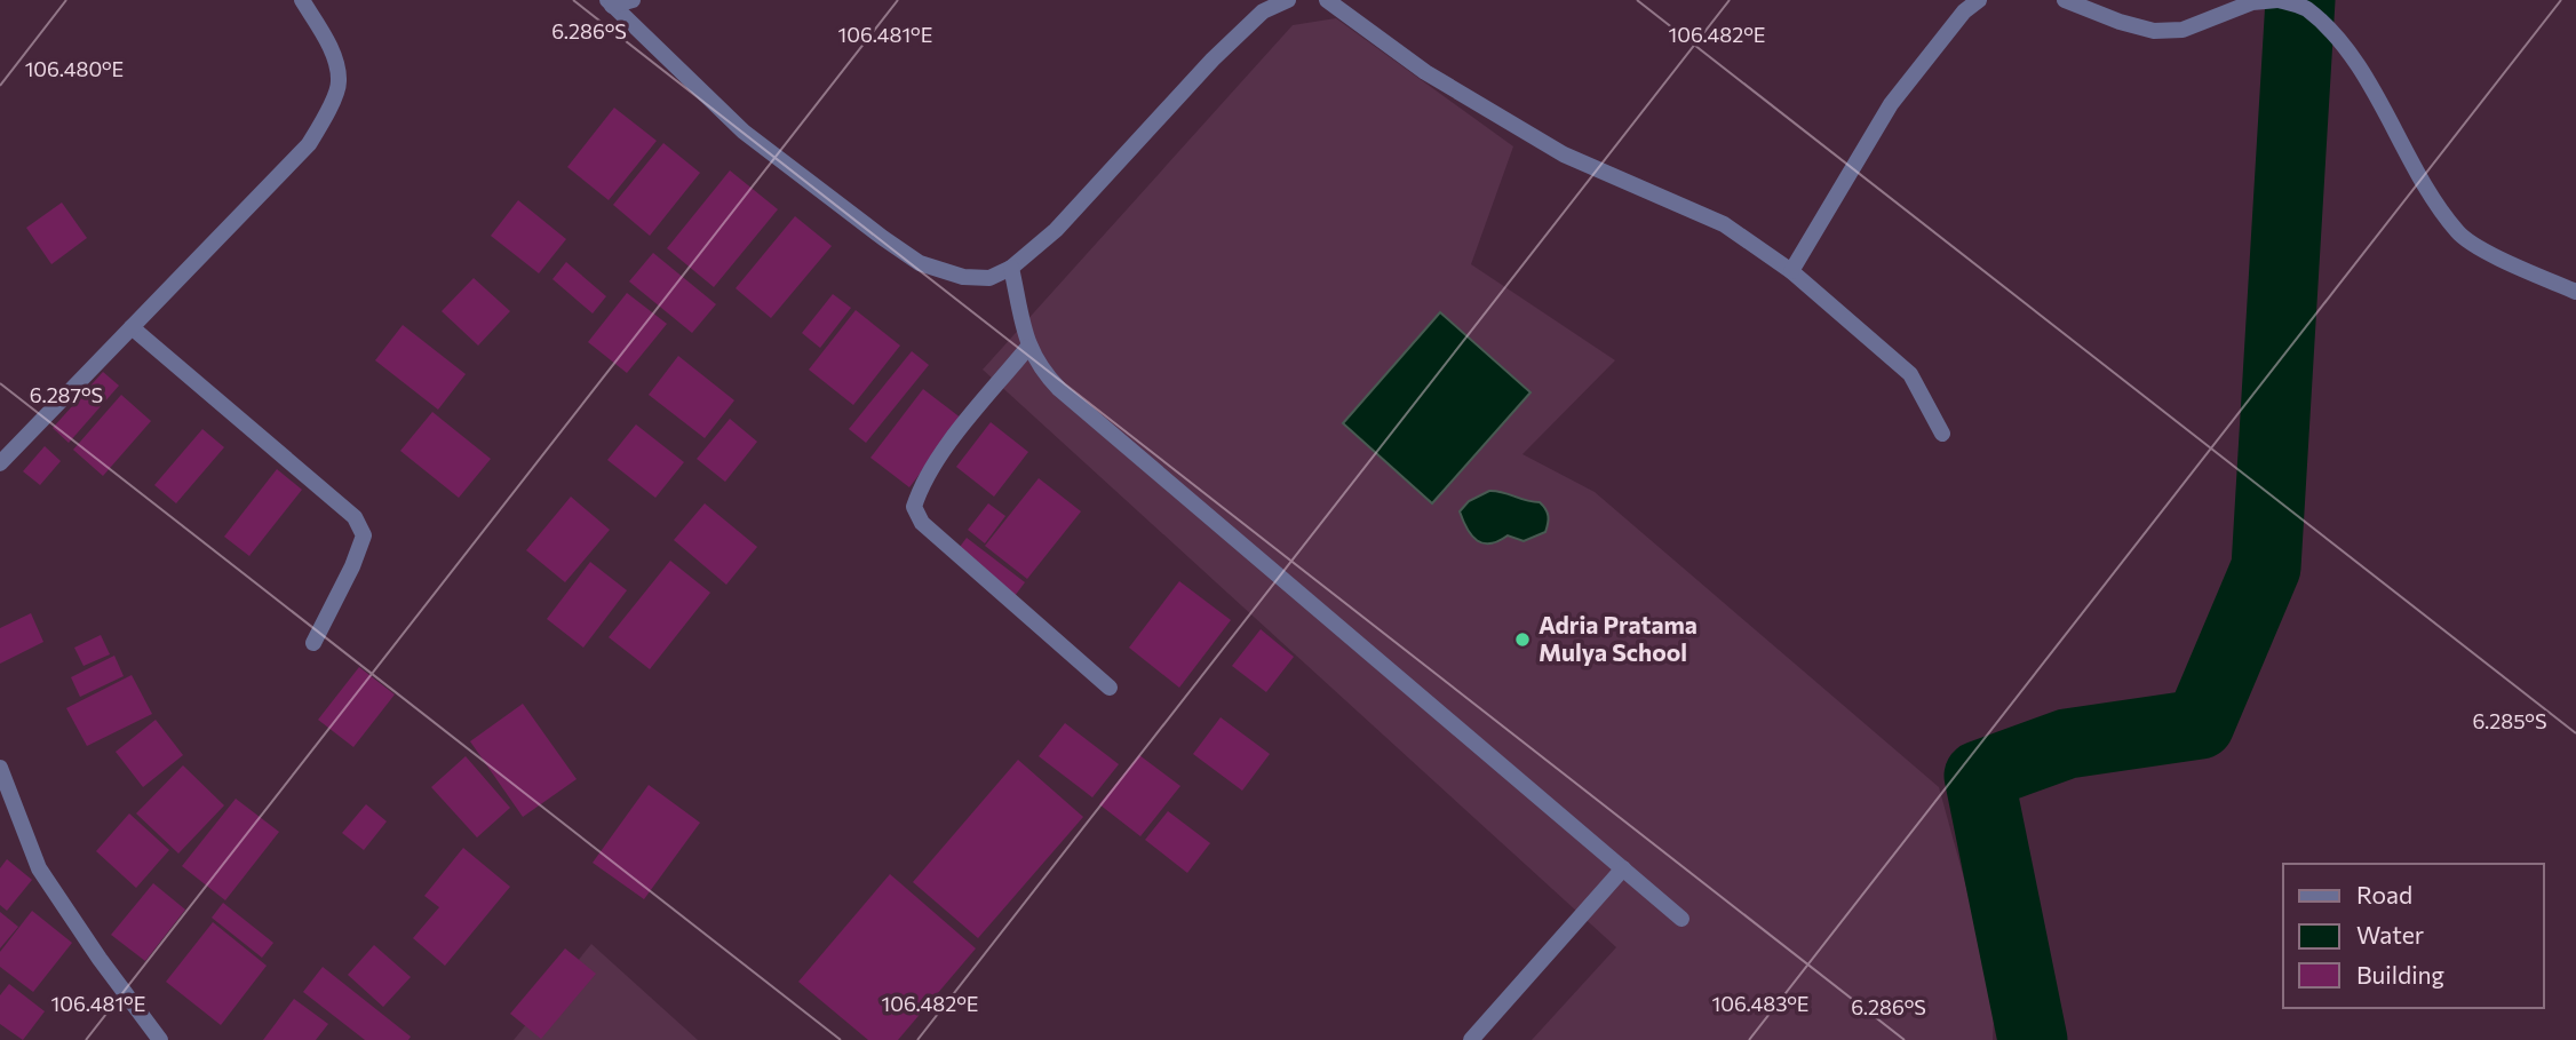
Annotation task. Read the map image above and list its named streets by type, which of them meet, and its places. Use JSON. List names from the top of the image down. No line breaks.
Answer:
{"places":["Adria Pratama Mulya School"],"legend":["Road","Water","Building"],"coordinates":["6.286°S","106.481°E","106.482°E","106.480°E","6.287°S","6.285°S","106.483°E"]}
